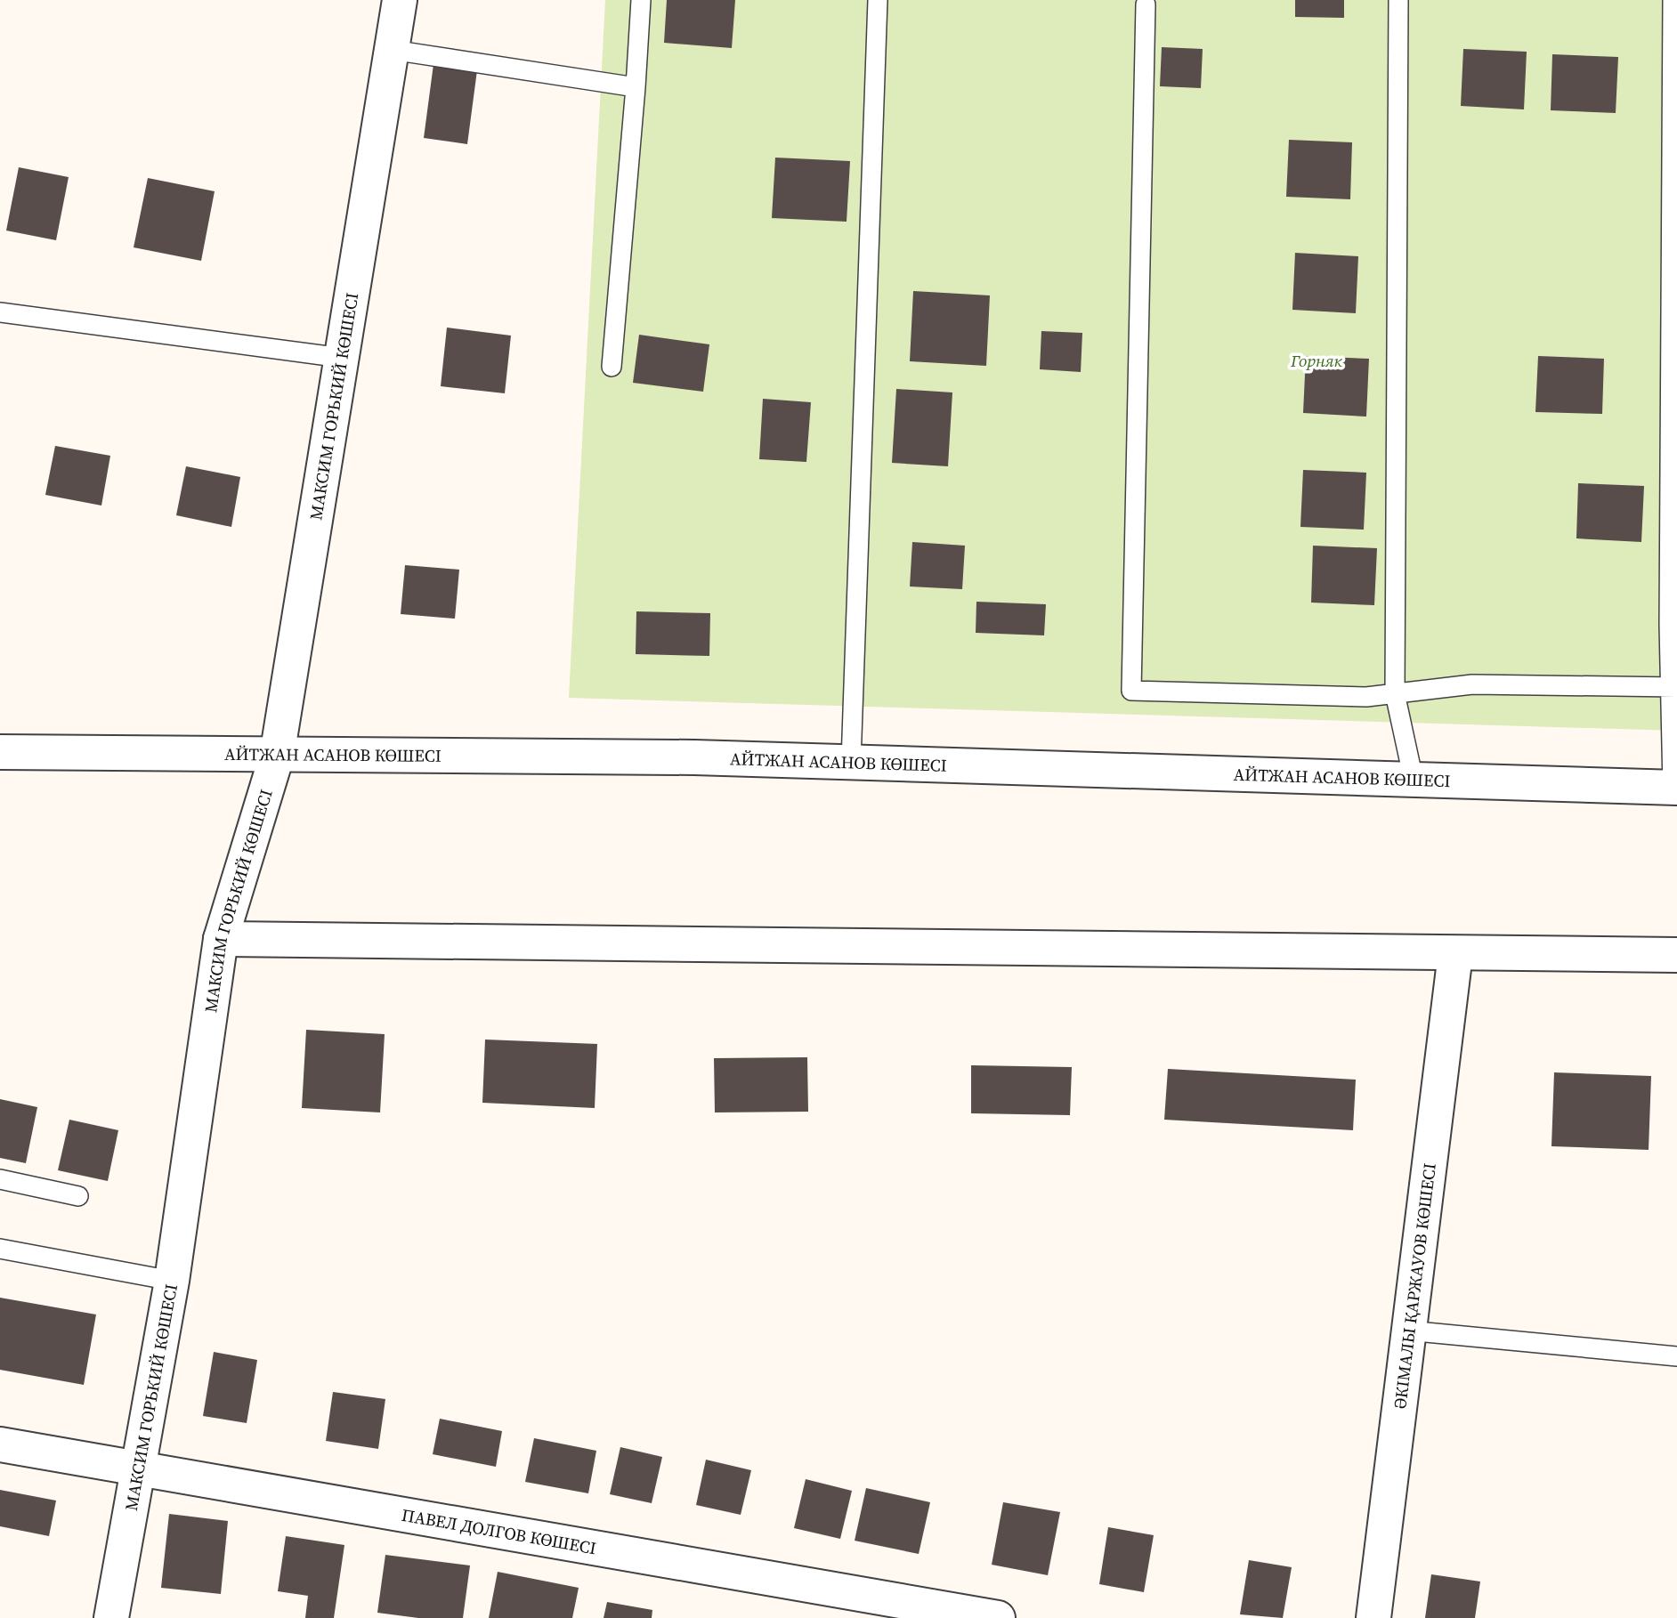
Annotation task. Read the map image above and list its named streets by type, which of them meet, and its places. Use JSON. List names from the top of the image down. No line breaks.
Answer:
{"streets":{"street":["МАКСИМ ГОРЬКИЙ КӨШЕСІ","АЙТЖАН АСАНОВ КӨШЕСІ","ӘКІМАЛЫ ҚАРЖАУОВ КӨШЕСІ","ПАВЕЛ ДОЛГОВ КӨШЕСІ"]},"crossings":[["МАКСИМ ГОРЬКИЙ КӨШЕСІ","АЙТЖАН АСАНОВ КӨШЕСІ"],["МАКСИМ ГОРЬКИЙ КӨШЕСІ","ПАВЕЛ ДОЛГОВ КӨШЕСІ"]],"parks":["Горняк"]}
